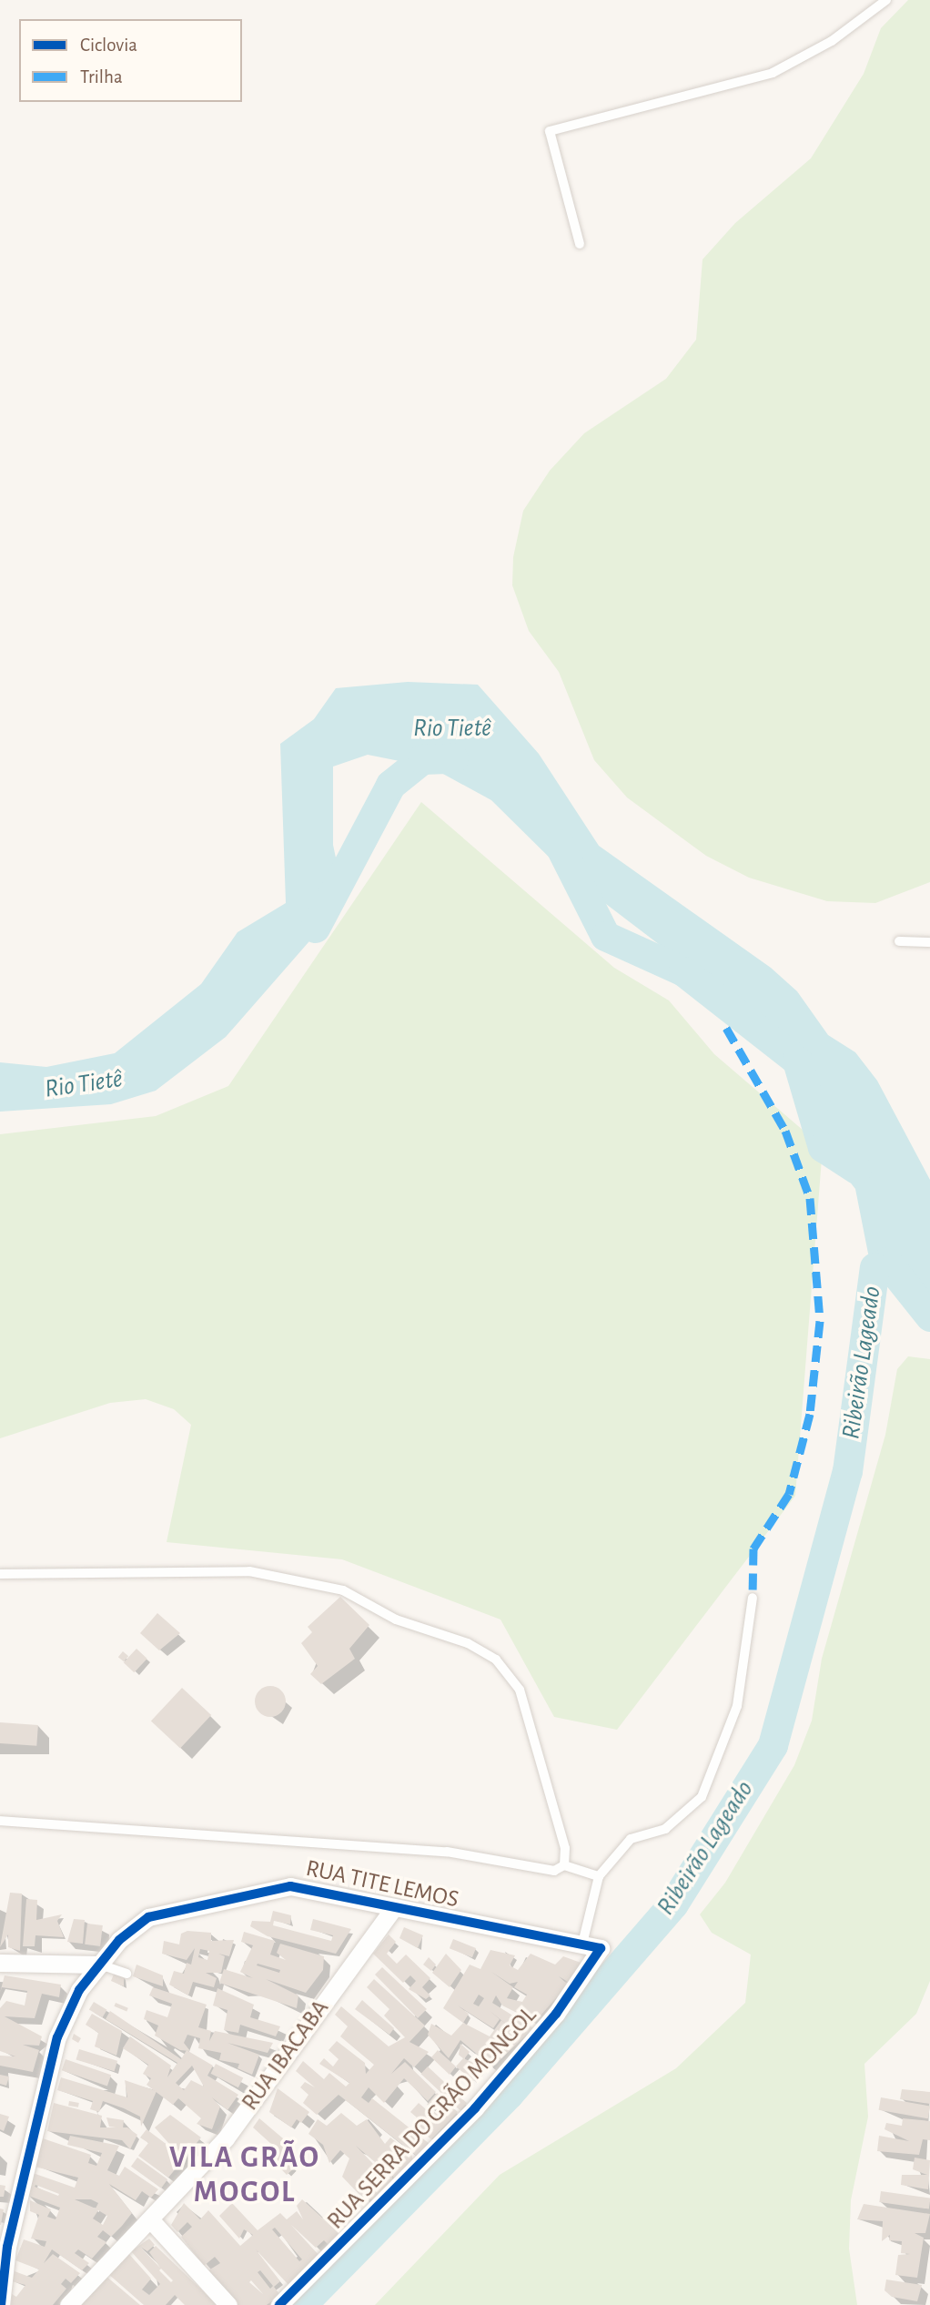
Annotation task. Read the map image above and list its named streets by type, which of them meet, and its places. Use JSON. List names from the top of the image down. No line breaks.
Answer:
{"streets":{"street":["RUA TITE LEMOS","RUA IBACABA","RUA SERRA DO GRÃO MONGOL"]},"crossings":[["RUA TITE LEMOS","RUA IBACABA"],["RUA TITE LEMOS","RUA SERRA DO GRÃO MONGOL"]],"districts":["VILA GRÃO MOGOL"],"water":["Rio Tietê","Ribeirão Lageado"],"legend":["Ciclovia","Trilha"]}
